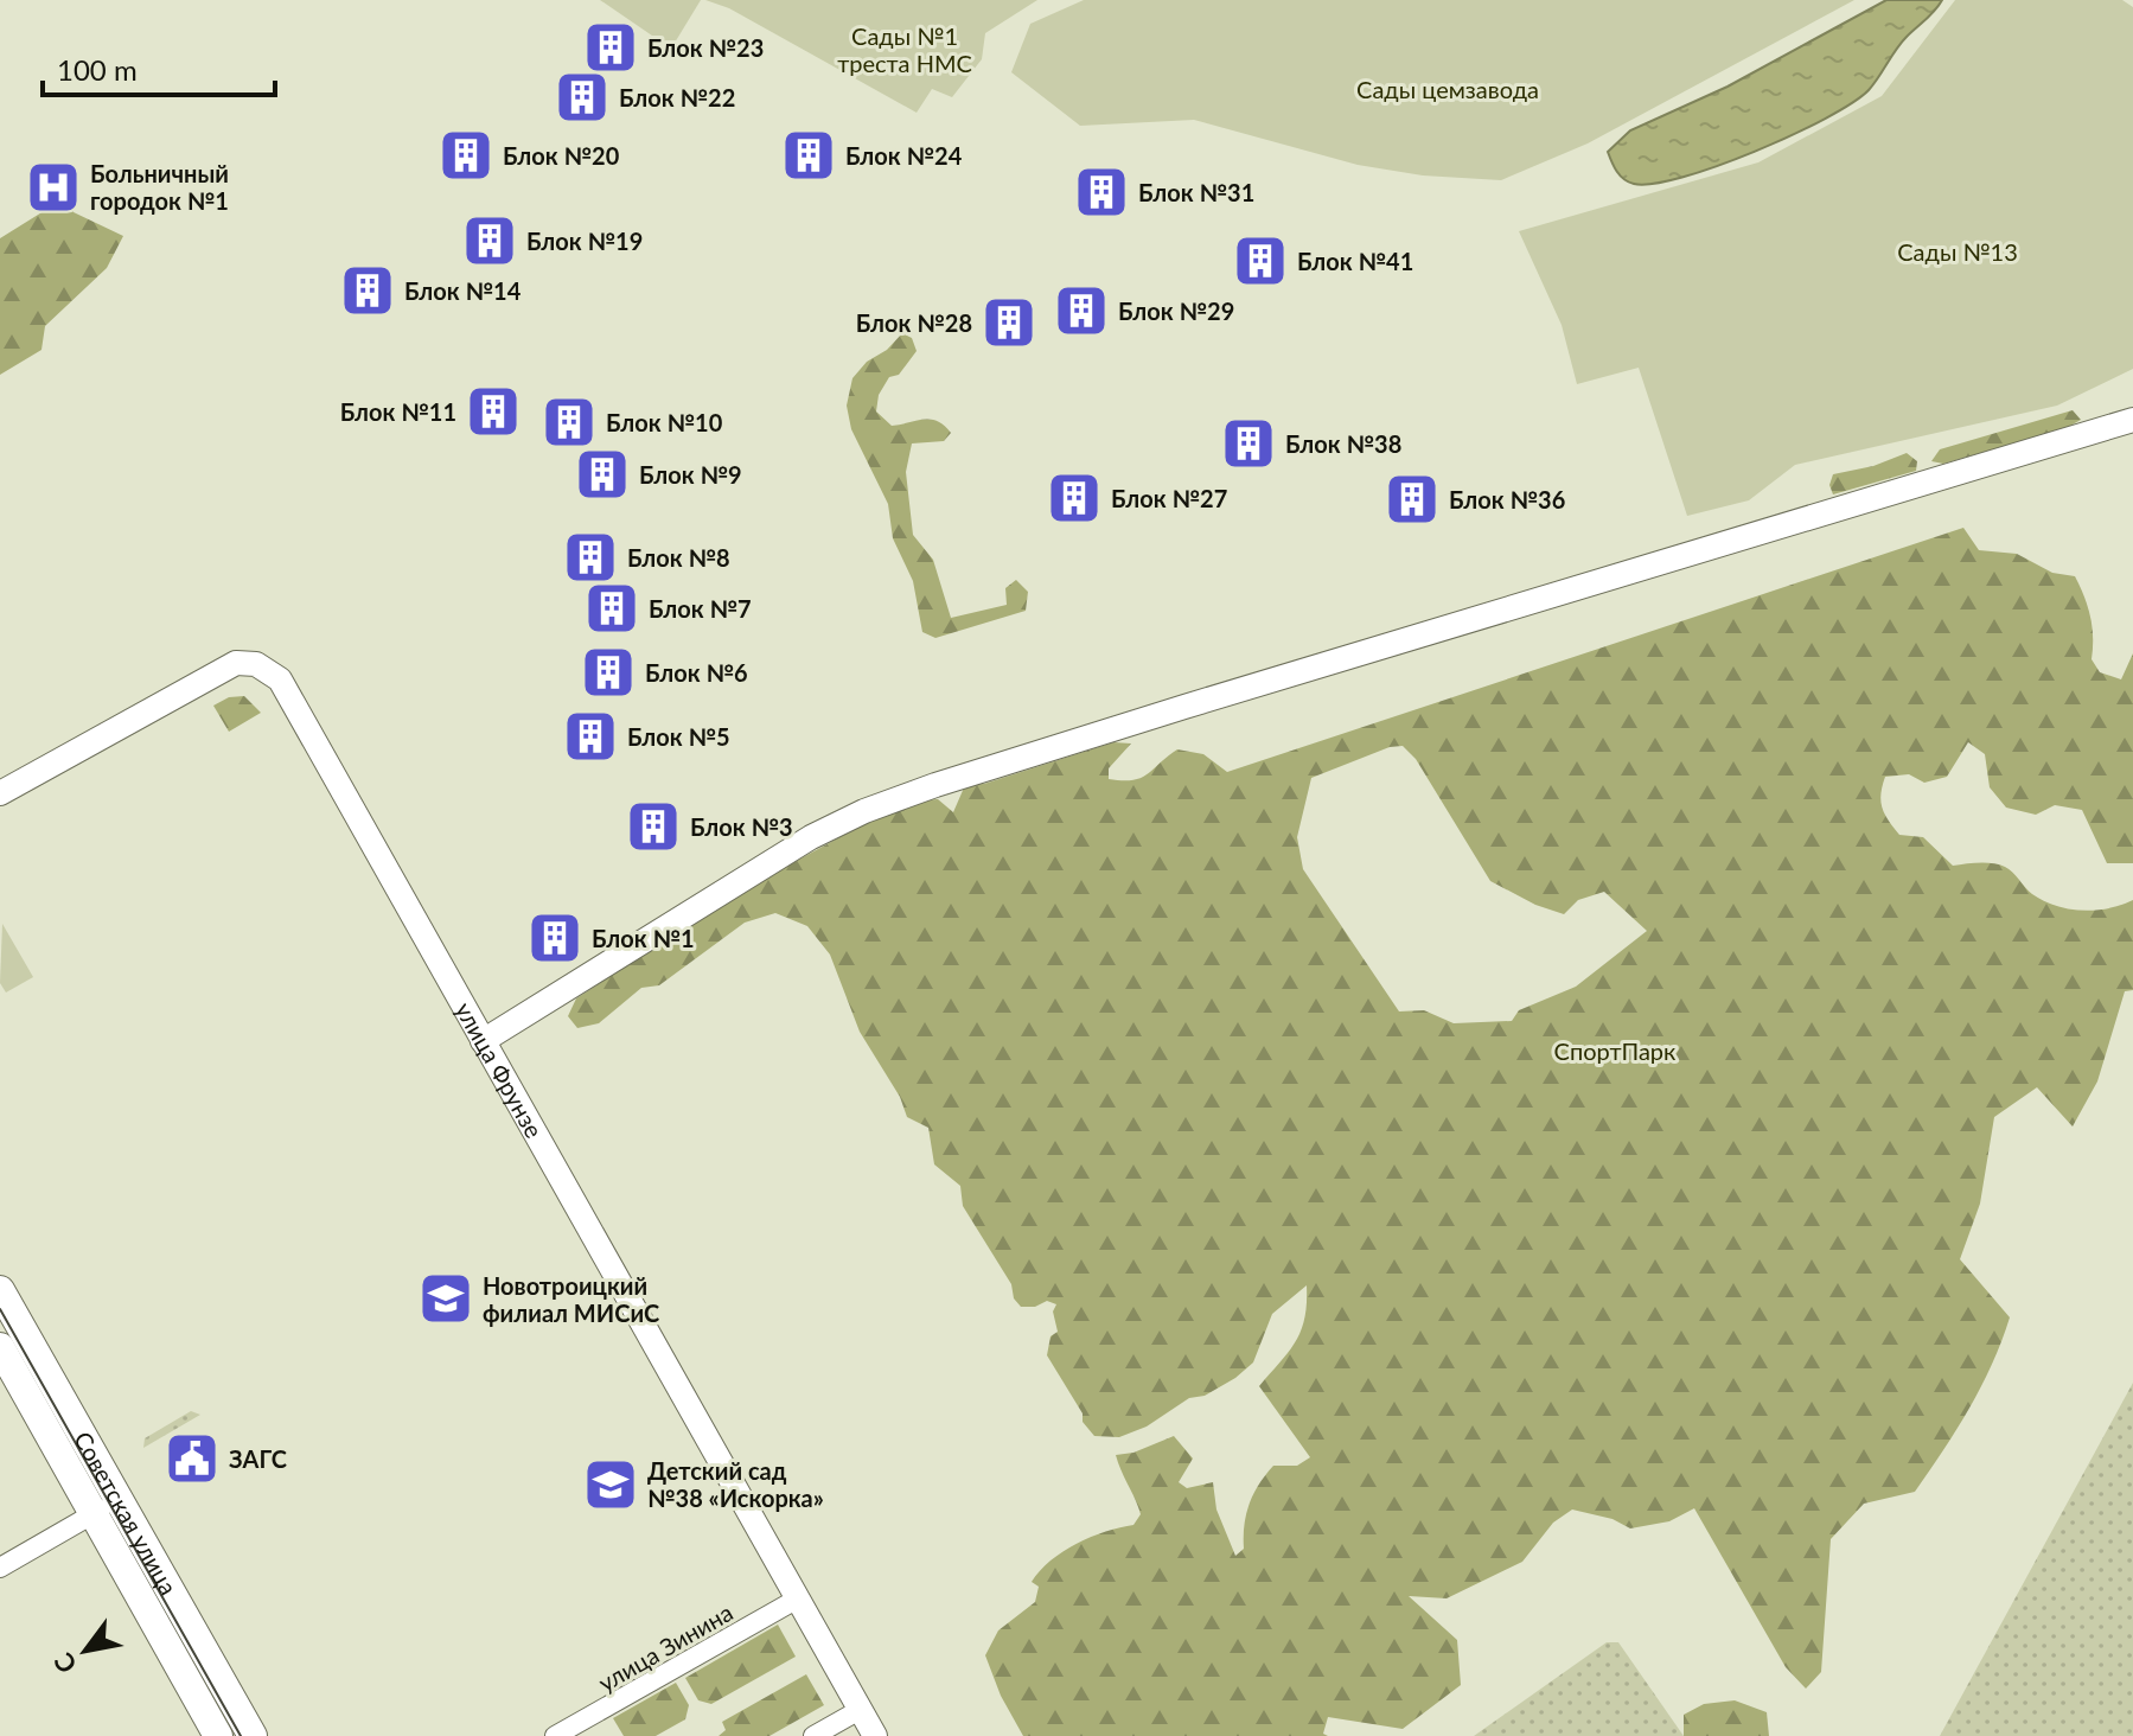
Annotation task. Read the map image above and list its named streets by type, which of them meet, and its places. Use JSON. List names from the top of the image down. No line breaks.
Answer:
{"streets":{"main road":["Советская улица"],"street":["улица Фрунзе","улица Зинина"]},"crossings":[["улица Фрунзе","улица Зинина"]],"parks":["Сады №1 треста НМС","Сады цемзавода","Сады №13","СпортПарк"],"places":{"building":["Блок №23","Блок №22","Блок №20","Блок №24","Блок №31","Блок №19","Блок №41","Блок №14","Блок №29","Блок №28","Блок №11","Блок №10","Блок №38","Блок №9","Блок №27","Блок №36","Блок №8","Блок №7","Блок №6","Блок №5","Блок №3","Блок №1"],"hospital":["Больничный городок №1"],"school or university":["Новотроицкий филиал МИСиС","Детский сад №38 «Искорка»"],"public building":["ЗАГС"]},"scale_bar":"100 m","north":"bottom left"}
